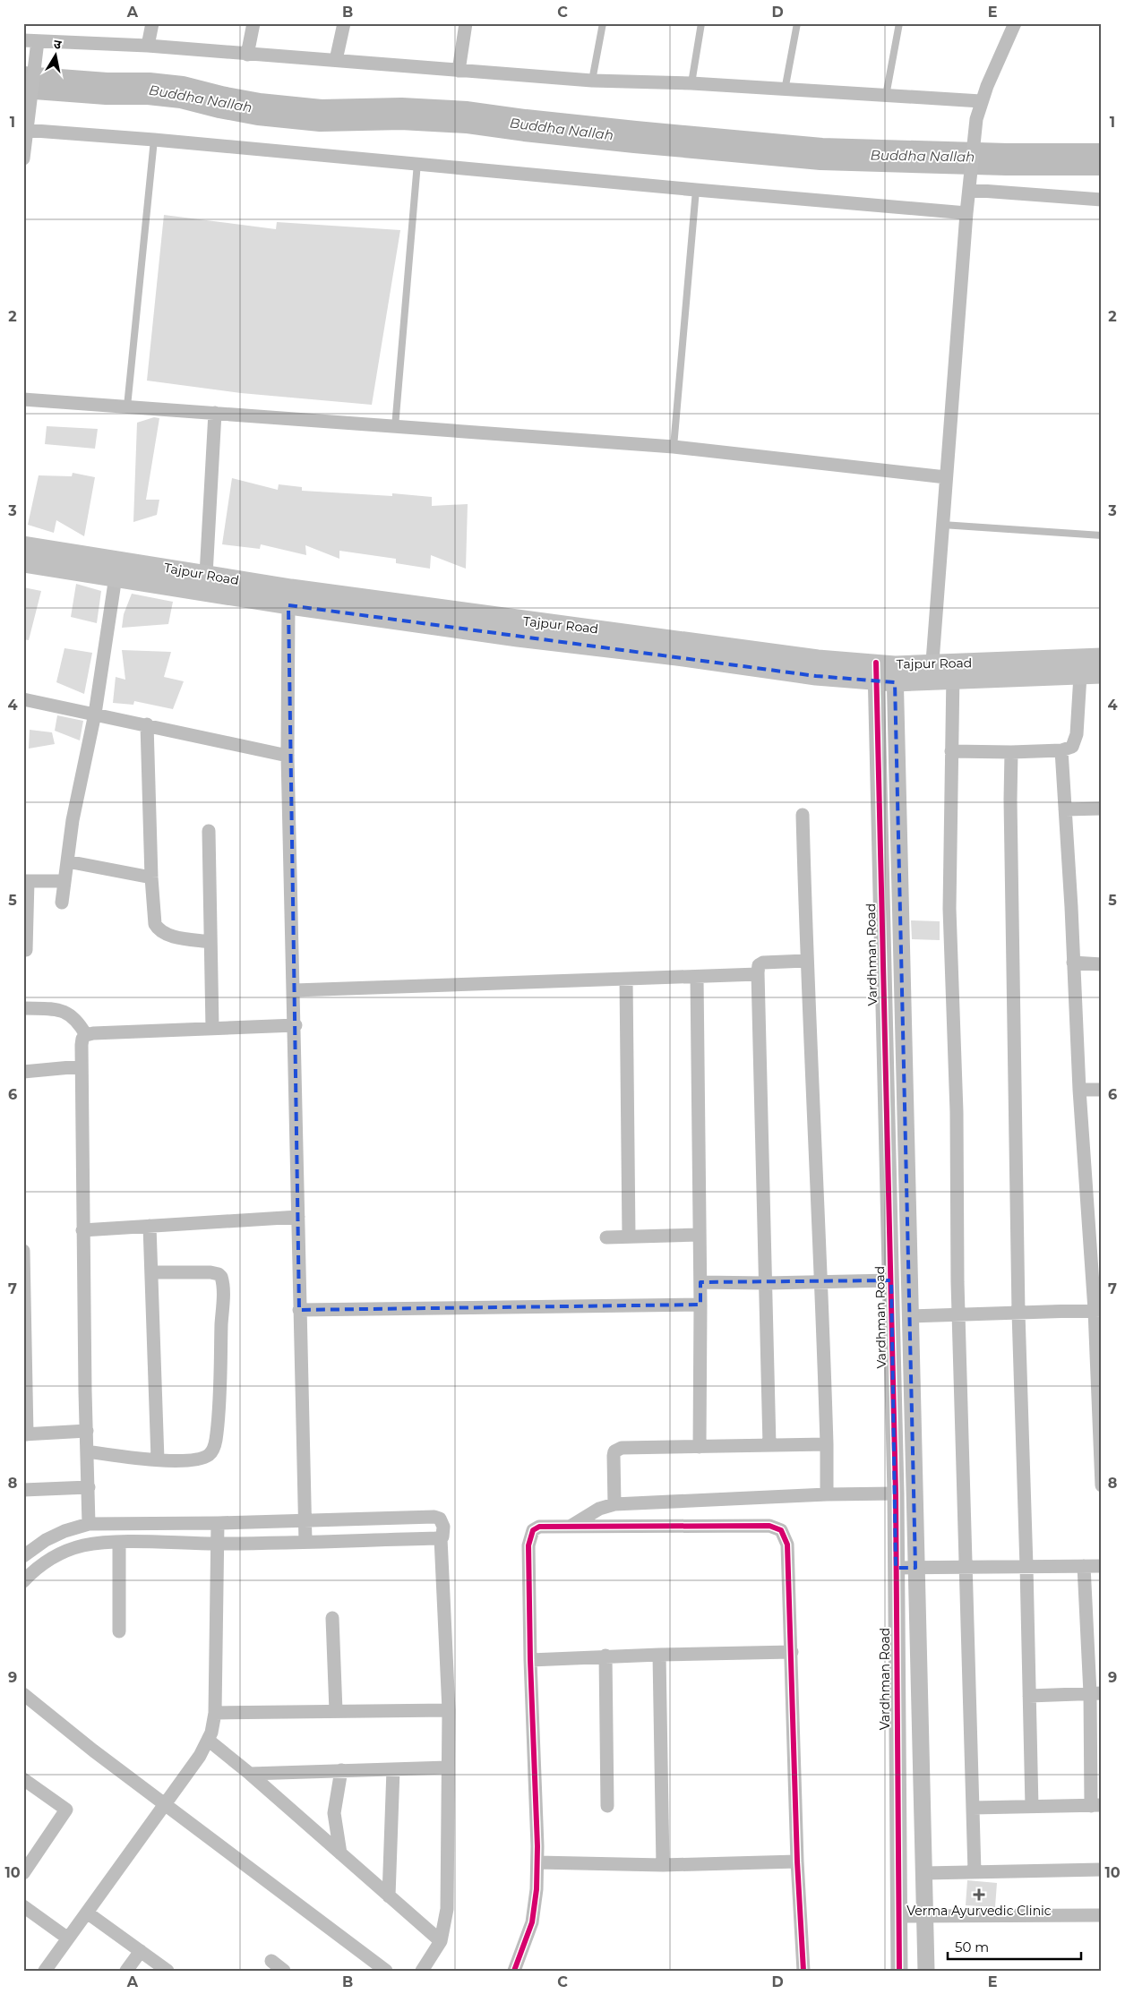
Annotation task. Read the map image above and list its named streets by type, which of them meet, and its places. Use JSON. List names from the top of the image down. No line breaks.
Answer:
{"streets":{"main road":["Tajpur Road"],"street":["Vardhman Road"]},"crossings":[["Tajpur Road","Vardhman Road"]],"water":["Buddha Nallah"],"places":{"health":["Verma Ayurvedic Clinic"]},"scale_bar":"50 m","north":"top","grid":{"columns":["A","B","C","D","E"],"rows":["1","2","3","4","5","6","7","8","9","10"]}}
